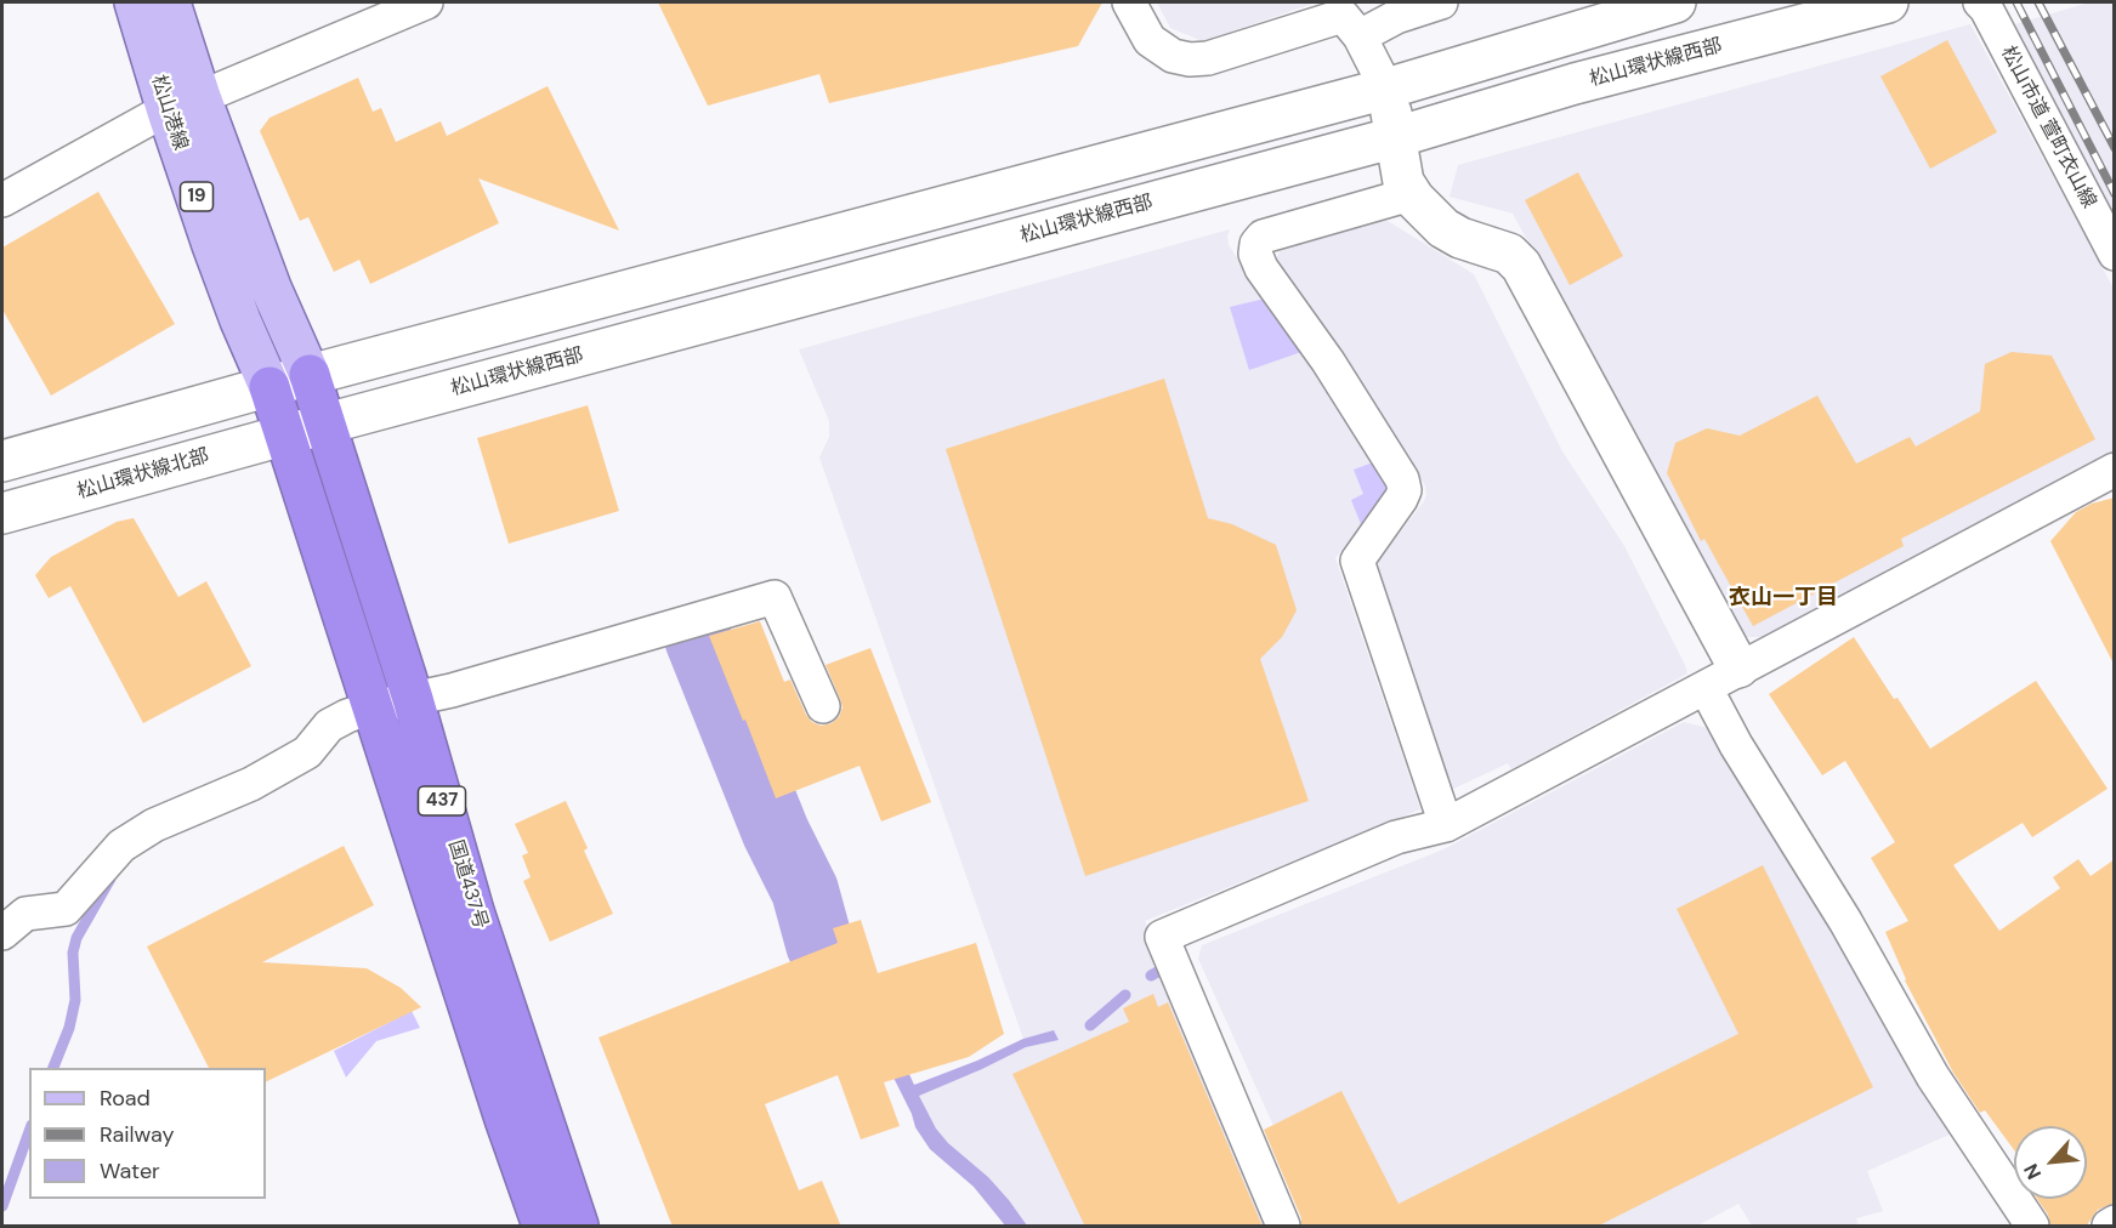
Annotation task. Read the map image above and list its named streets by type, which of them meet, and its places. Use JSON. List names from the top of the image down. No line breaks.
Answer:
{"streets":{"highway":["437","国道437号"],"main road":["松山港線","19"],"street":["松山環状線西部","松山市道 萱町衣山線","松山環状線北部"]},"crossings":[["松山環状線西部","松山環状線北部"],["松山環状線西部","国道437号"],["松山港線","国道437号"],["松山環状線北部","国道437号"]],"districts":["衣山一丁目"],"legend":["Road","Railway","Water"],"north":"bottom left"}
